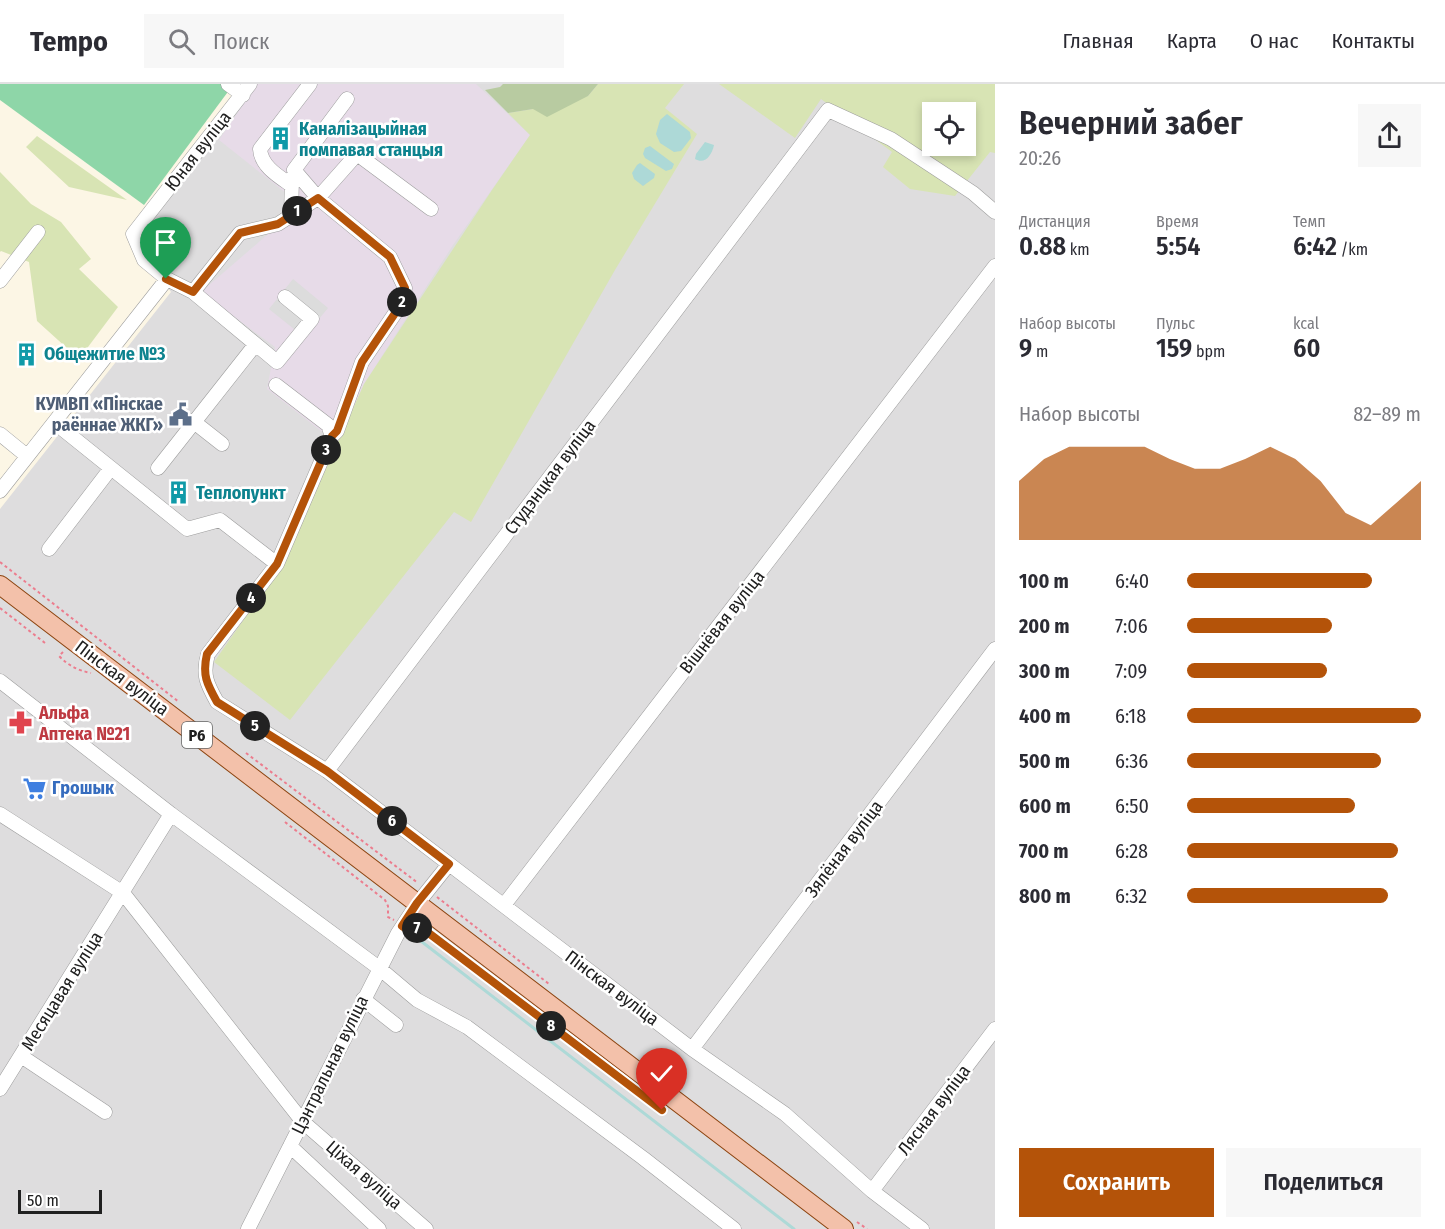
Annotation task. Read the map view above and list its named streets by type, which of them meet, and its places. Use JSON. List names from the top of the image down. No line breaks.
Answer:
{"streets":{"main road":["Пінская вуліца","Р6"],"street":["Юная вуліца","Студэнцкая вуліца","Вішнёвая вуліца","Зялёная вуліца","Месяцавая вуліца","Цэнтральная вуліца","Лясная вуліца","Ціхая вуліца"]},"crossings":[["Студэнцкая вуліца","Пінская вуліца"],["Вішнёвая вуліца","Пінская вуліца"],["Пінская вуліца","Зялёная вуліца"],["Пінская вуліца","Цэнтральная вуліца"],["Пінская вуліца","Лясная вуліца"],["Месяцавая вуліца","Ціхая вуліца"],["Цэнтральная вуліца","Ціхая вуліца"]],"places":{"building":["Каналізацыйная помпавая станцыя","Общежитие №3","Теплопункт"],"public building":["КУМВП «Пінскае раённае ЖКГ»"],"pharmacy":["Альфа Аптека №21"],"supermarket":["Грошык"]},"scale_bar":"50 m","page":{"header":"Tempo","search":"Поиск","nav":["Главная","Карта","О нас","Контакты"],"heading":["Вечерний забег","20:26"],"stats":[["Дистанция","0.88 km"],["Время","5:54"],["Темп","6:42 /km"],["Набор высоты","9 m"],["Пульс","159 bpm"],["kcal","60"]],"pins":["1","2","3","4","5","6","7","8"],"chart":["Набор высоты","82–89 m"],"list":[{"name":"100 m","note":"6:40"},{"name":"200 m","note":"7:06"},{"name":"300 m","note":"7:09"},{"name":"400 m","note":"6:18"},{"name":"500 m","note":"6:36"},{"name":"600 m","note":"6:50"},{"name":"700 m","note":"6:28"},{"name":"800 m","note":"6:32"}],"buttons":["Сохранить","Поделиться"],"scale":"50 m"}}
